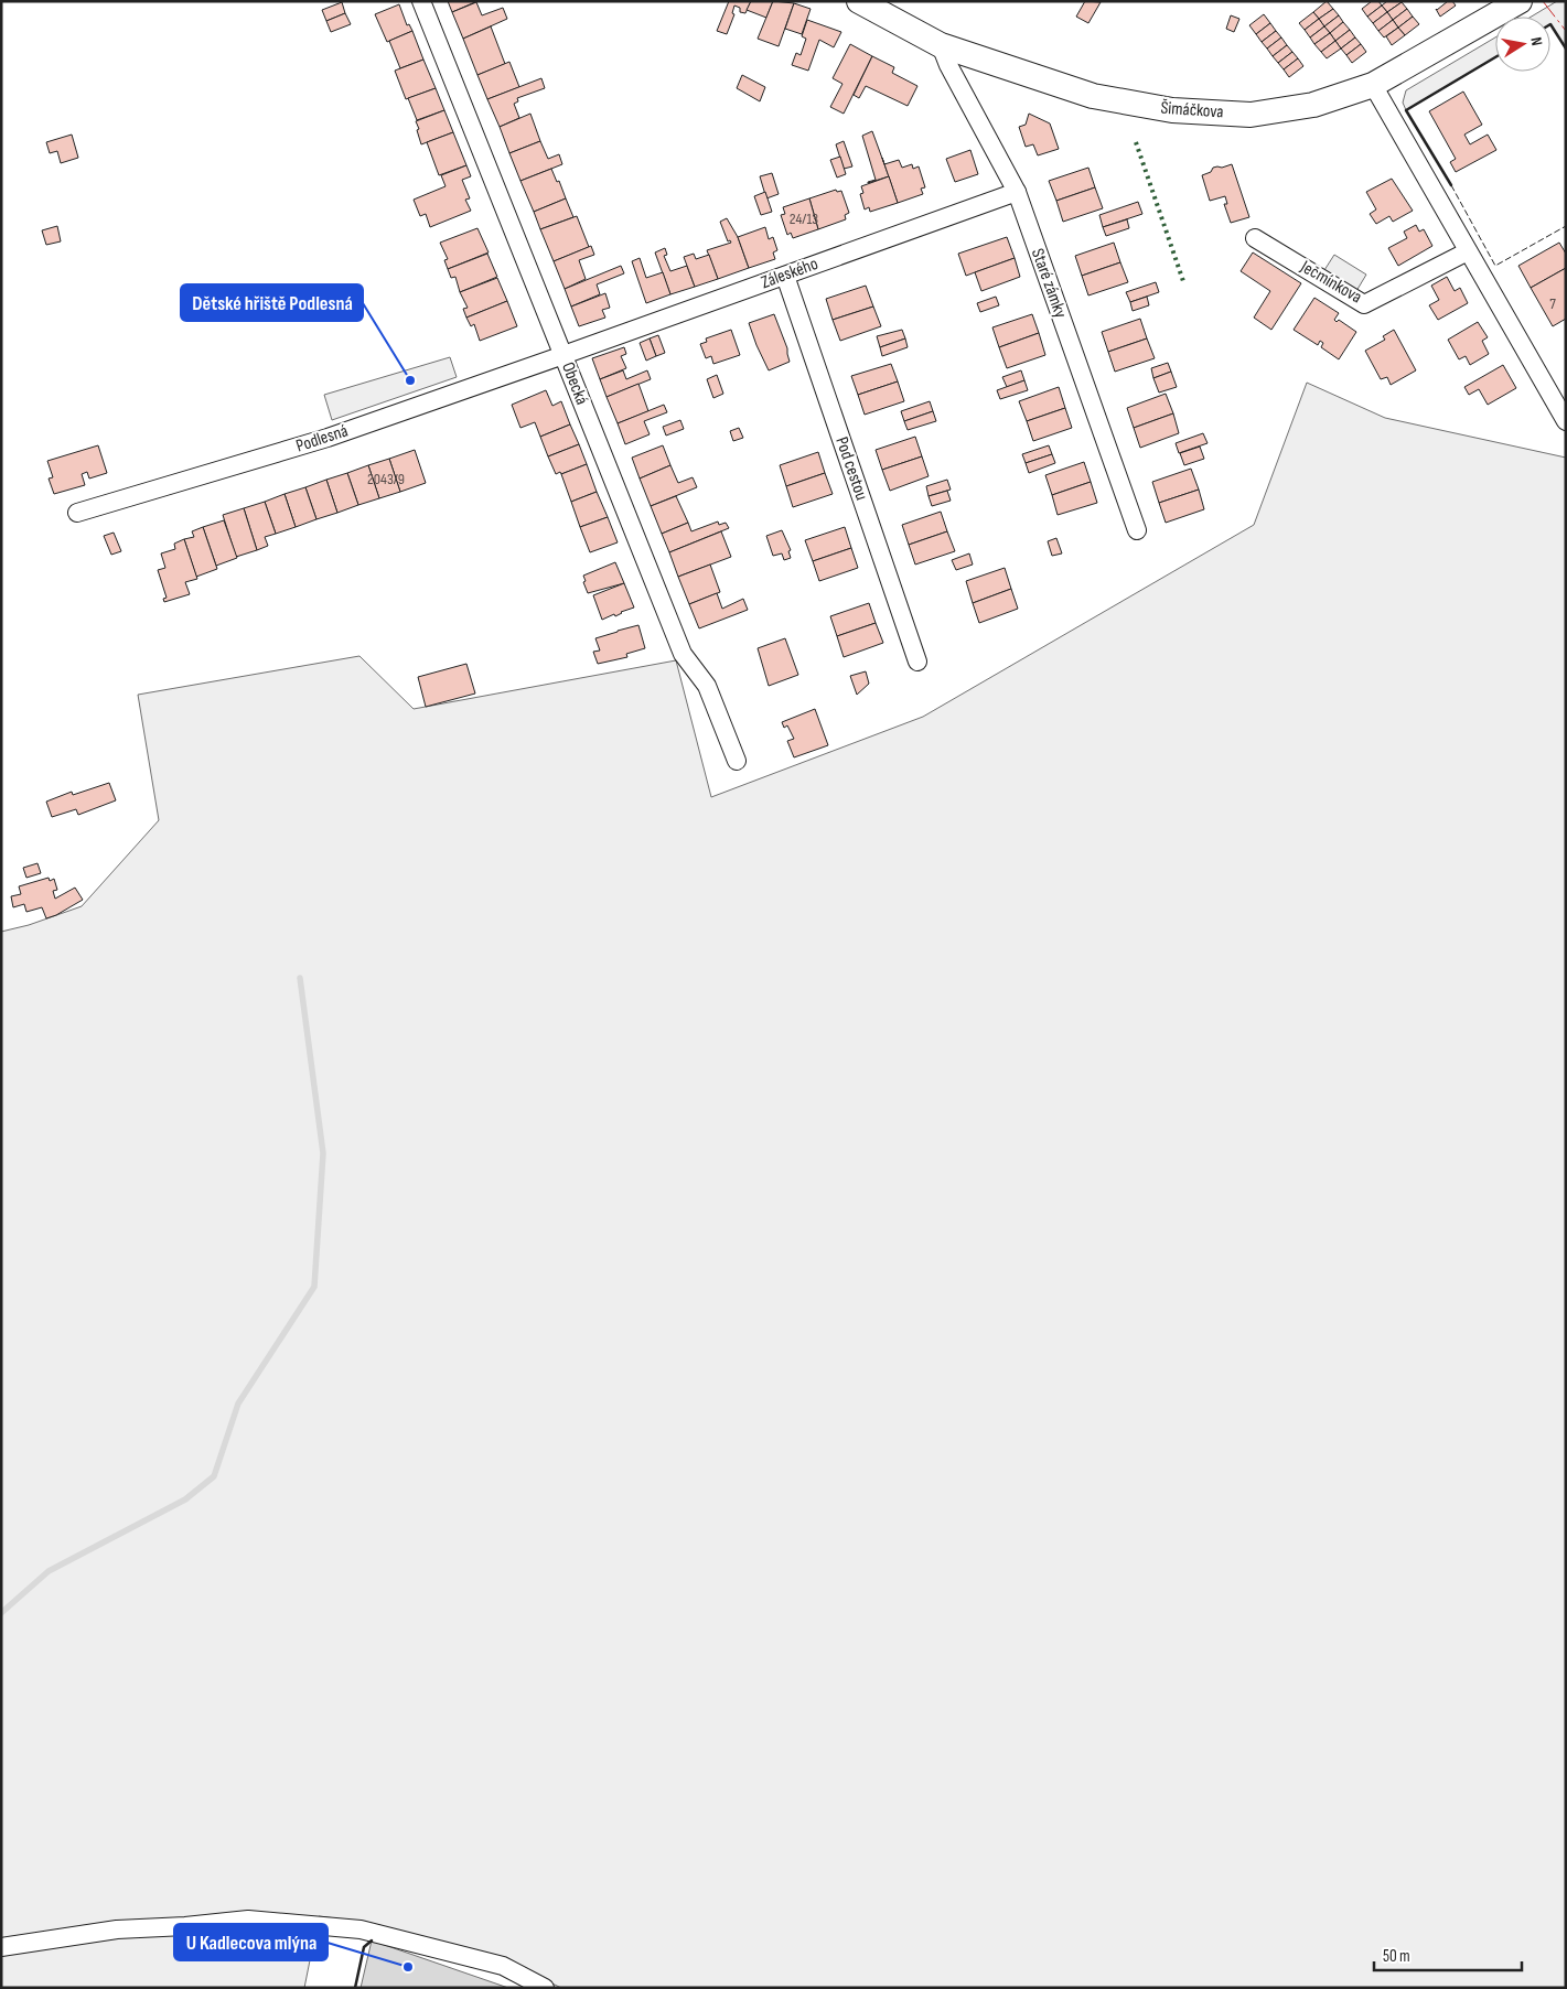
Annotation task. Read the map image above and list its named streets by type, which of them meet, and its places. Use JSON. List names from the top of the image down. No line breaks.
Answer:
{"streets":{"street":["Šimáčkova","Záleského","Ječmínkova","Staré zámky","Obecká","Podlesná","Pod cestou"]},"crossings":[["Šimáčkova","Staré zámky"],["Záleského","Staré zámky"],["Záleského","Obecká"],["Záleského","Podlesná"],["Záleského","Pod cestou"],["Obecká","Podlesná"]],"places":["Dětské hřiště Podlesná","U Kadlecova mlýna"],"house_numbers":["24/13","7","2043/9"],"scale_bar":"50 m","north":"right"}
